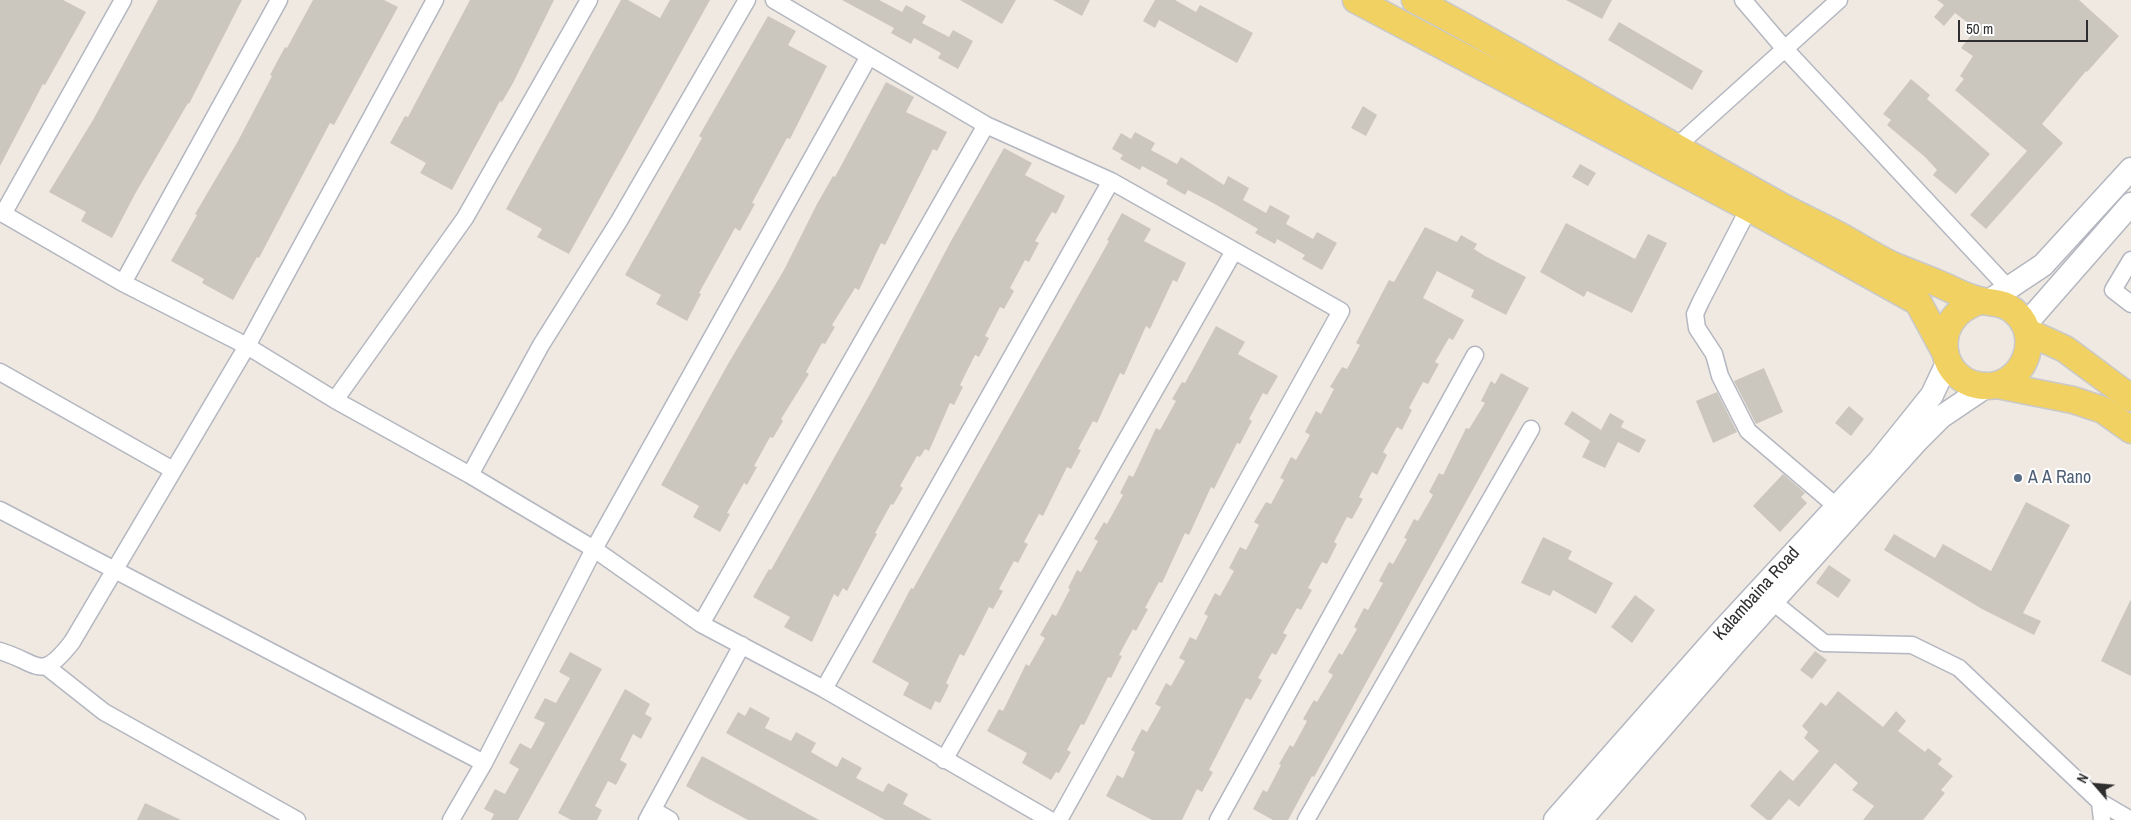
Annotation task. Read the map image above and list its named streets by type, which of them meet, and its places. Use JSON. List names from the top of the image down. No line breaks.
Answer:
{"streets":{"main road":["Kalambaina Road"]},"places":["A A Rano"],"scale_bar":"50 m","north":"top left"}
